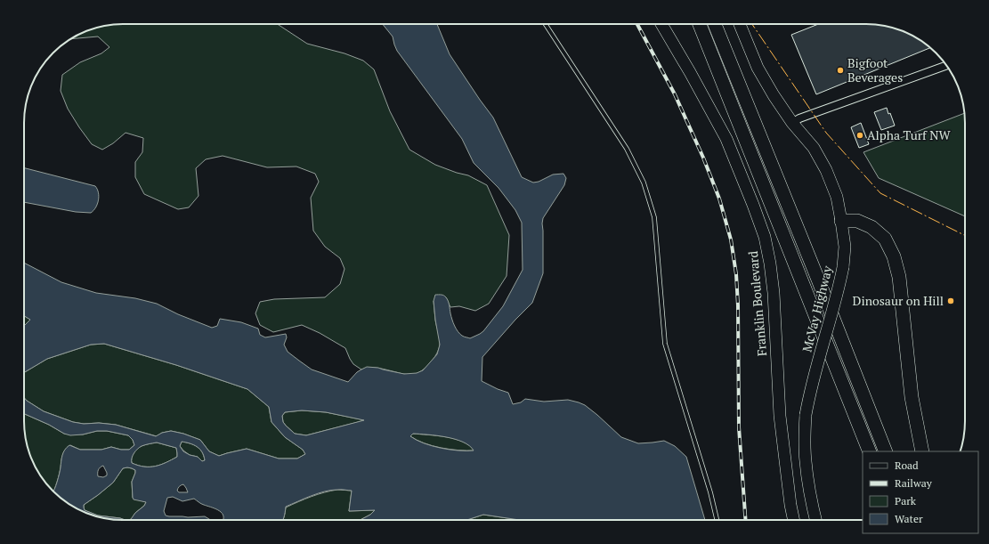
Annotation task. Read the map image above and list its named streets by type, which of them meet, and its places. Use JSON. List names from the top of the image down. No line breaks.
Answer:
{"streets":{"main road":["Franklin Boulevard","McVay Highway"]},"places":["Bigfoot Beverages","Alpha Turf NW","Dinosaur on Hill"],"legend":["Road","Railway","Park","Water"]}
